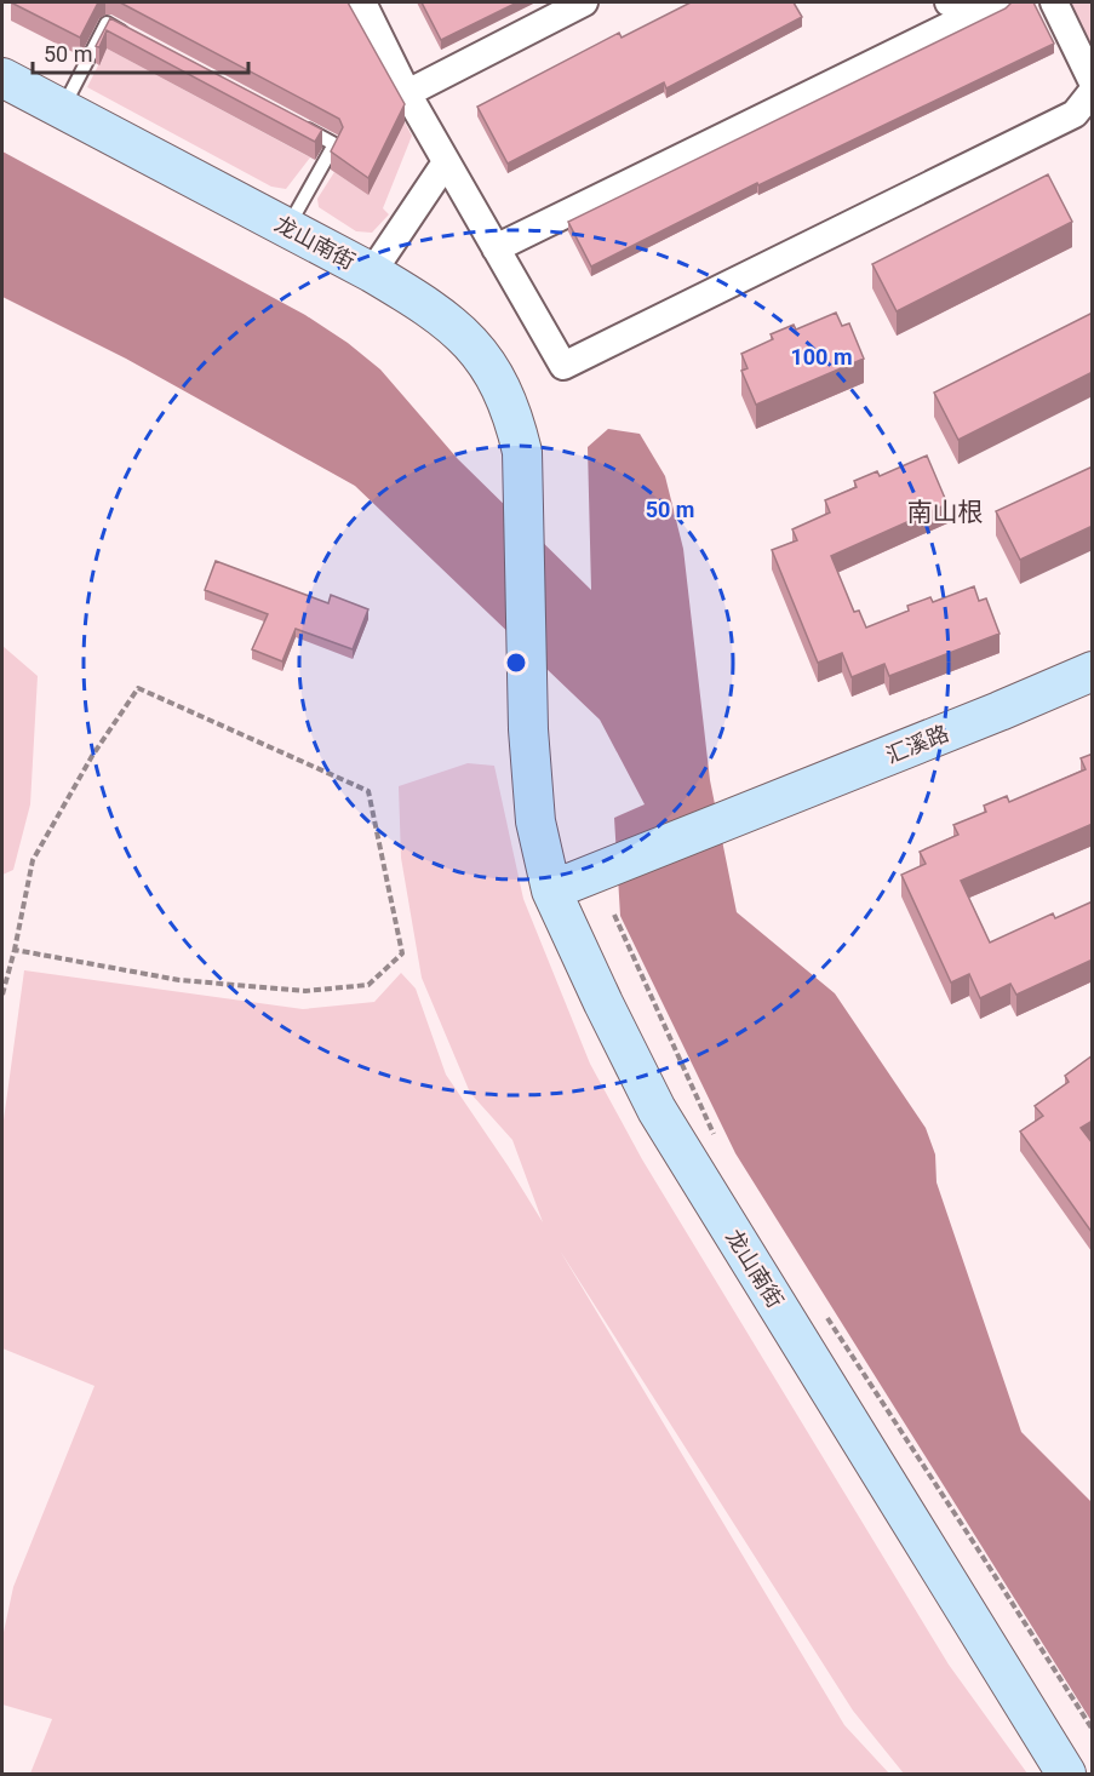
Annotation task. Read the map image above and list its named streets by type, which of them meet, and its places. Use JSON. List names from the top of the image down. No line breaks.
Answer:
{"streets":{"street":["龙山南街","汇溪路"]},"crossings":[["龙山南街","汇溪路"]],"districts":["南山根"],"scale_bar":"50 m","rings":["100 m","50 m"]}
